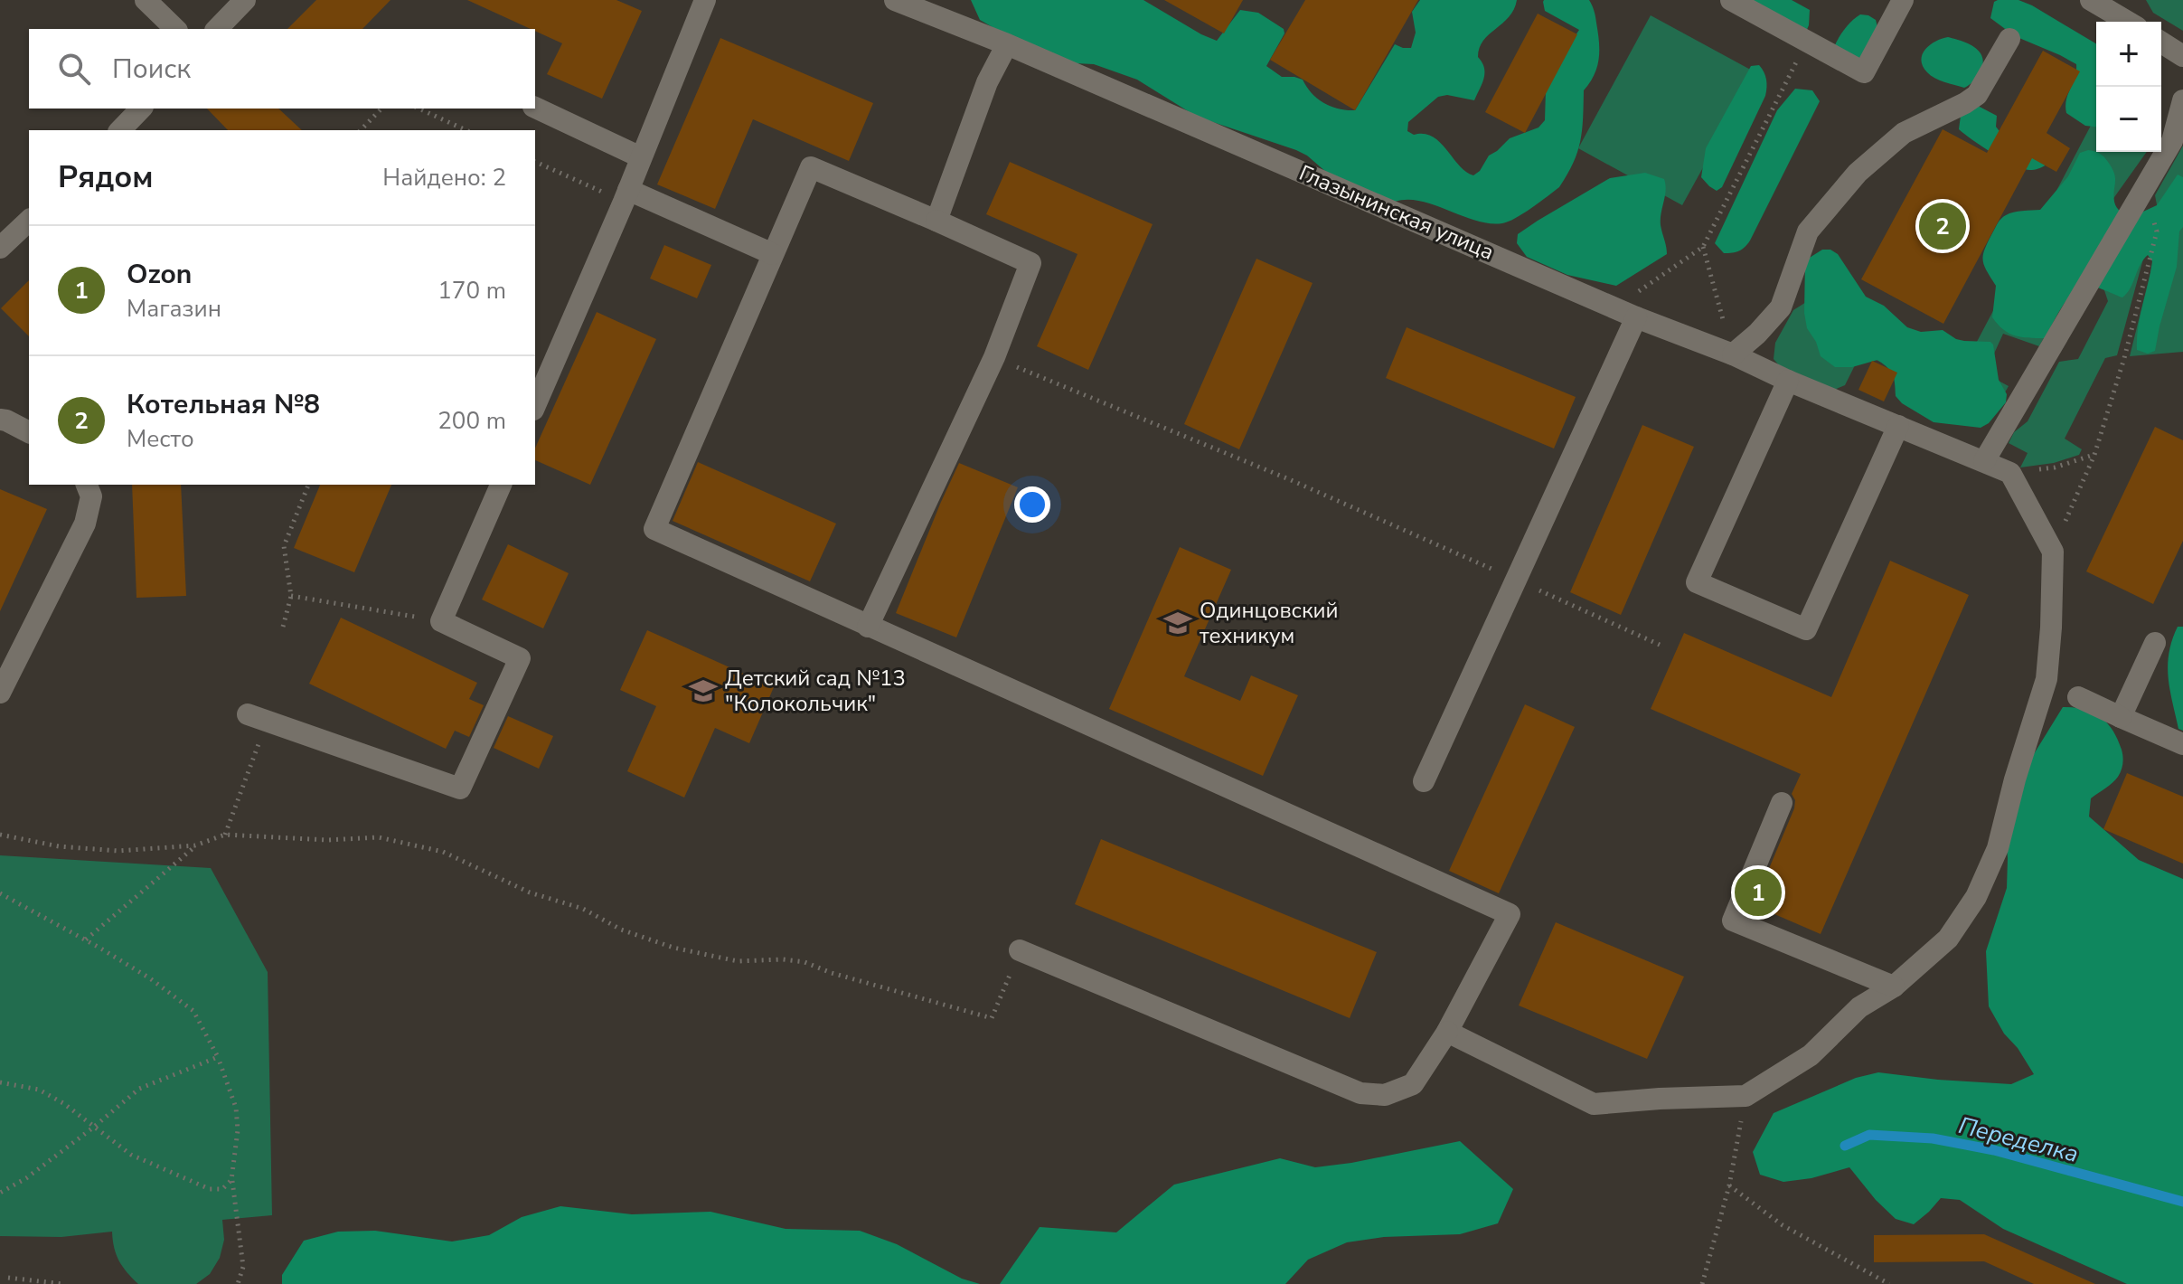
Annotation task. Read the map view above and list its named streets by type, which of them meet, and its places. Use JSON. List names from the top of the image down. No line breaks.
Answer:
{"streets":{"street":["Глазынинская улица"]},"water":["Переделка"],"places":{"school or university":["Одинцовский техникум","Детский сад №13 \"Колокольчик\""]},"page":{"map_buttons":["+","−"],"search":"Поиск","heading":["Рядом","Найдено: 2"],"pins":["2","1"],"list":[{"mark":"1","name":"Ozon","note":"Магазин","value":"170 m"},{"mark":"2","name":"Котельная №8","note":"Место","value":"200 m"}]}}
